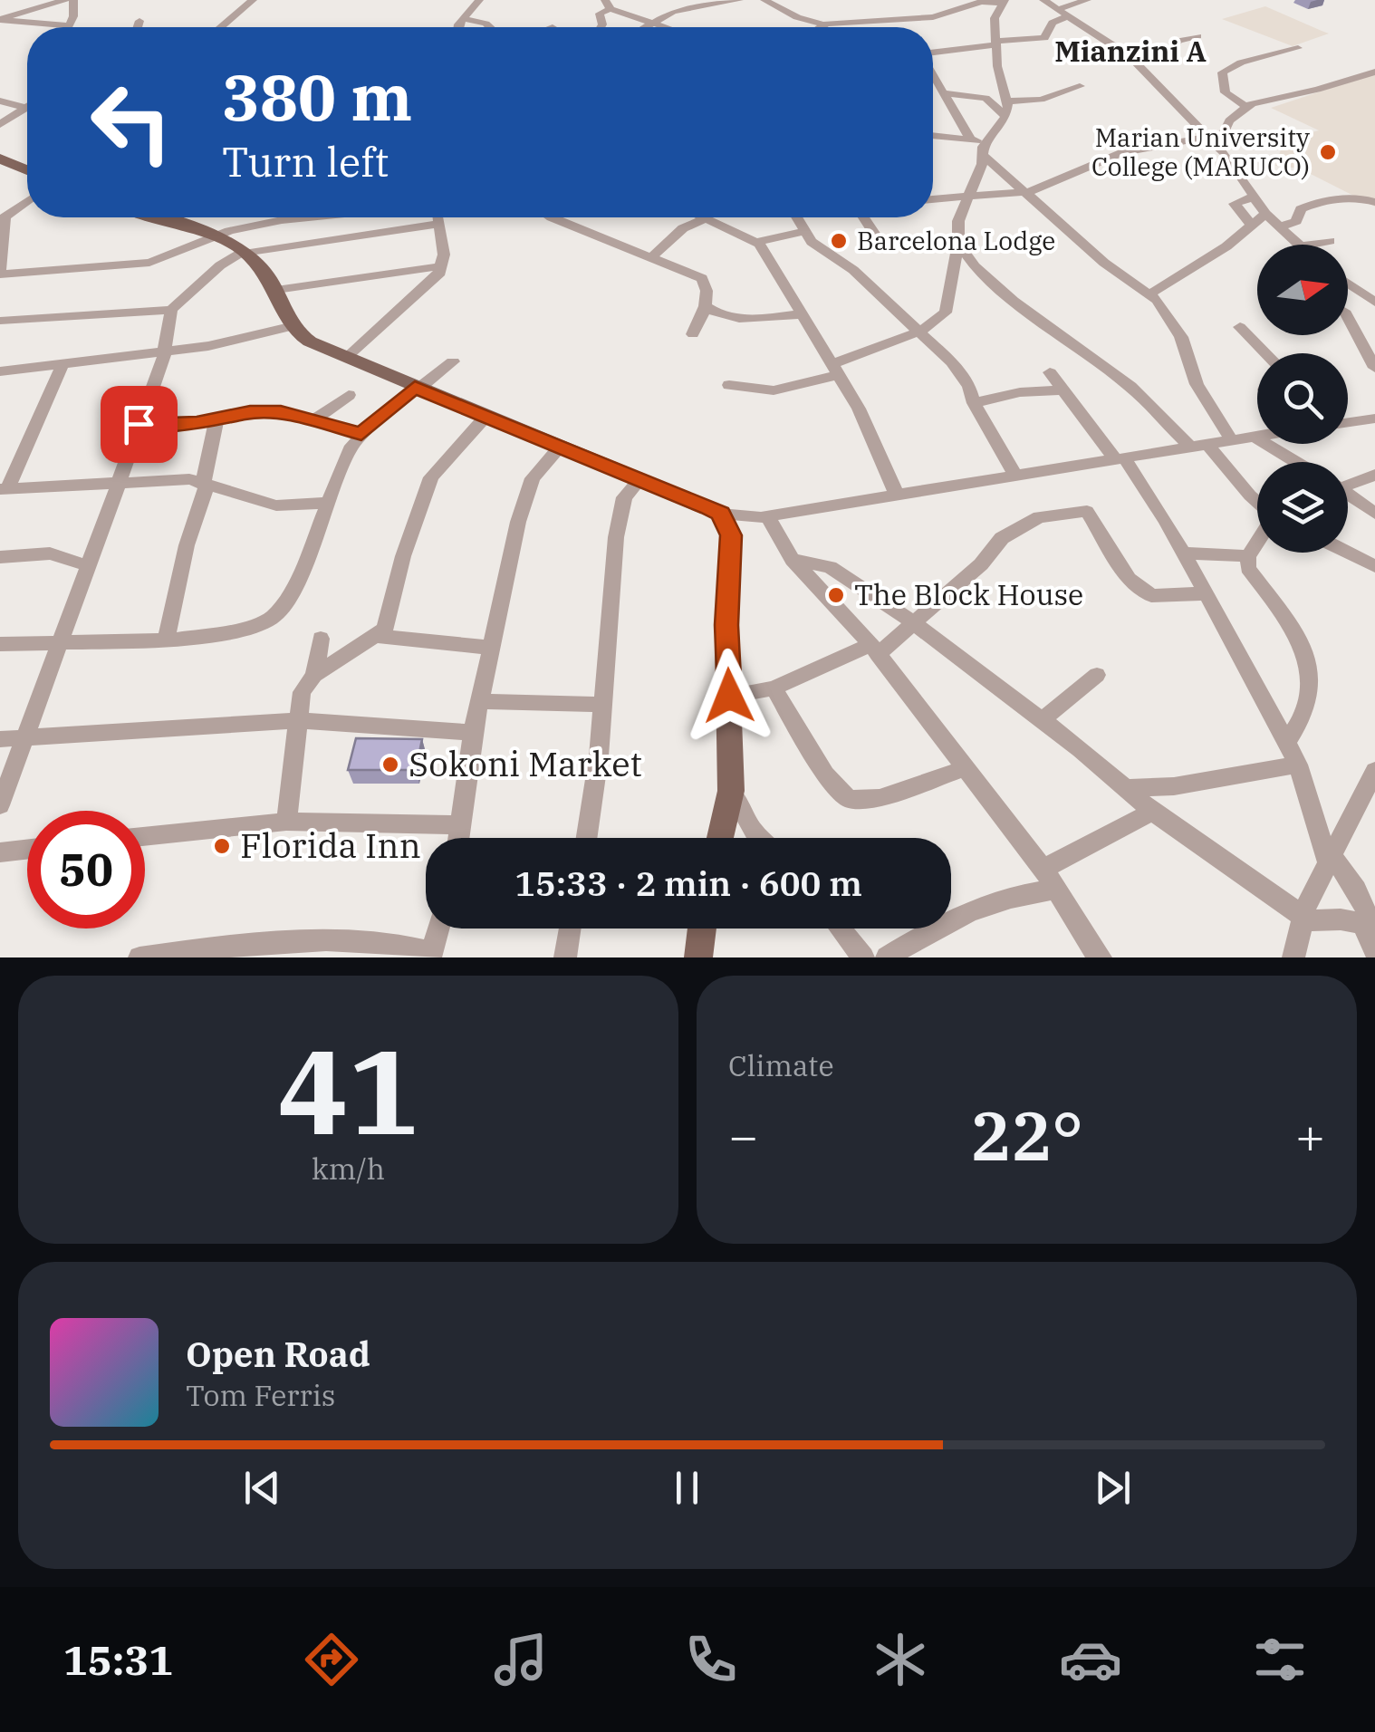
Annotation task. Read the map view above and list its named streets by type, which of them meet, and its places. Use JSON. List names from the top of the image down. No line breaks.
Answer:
{"districts":["Mianzini A"],"places":["Marian University College (MARUCO)","Barcelona Lodge","The Block House","Sokoni Market","Florida Inn"],"north":"right","page":{"turn":["380 m","Turn left"],"limit":"50","trip":"15:33 · 2 min · 600 m","tile":[["41","km/h"],"Climate"],"heat":["−","22°","+"],"song":["Open Road","Tom Ferris"],"tabs":"15:31"}}
